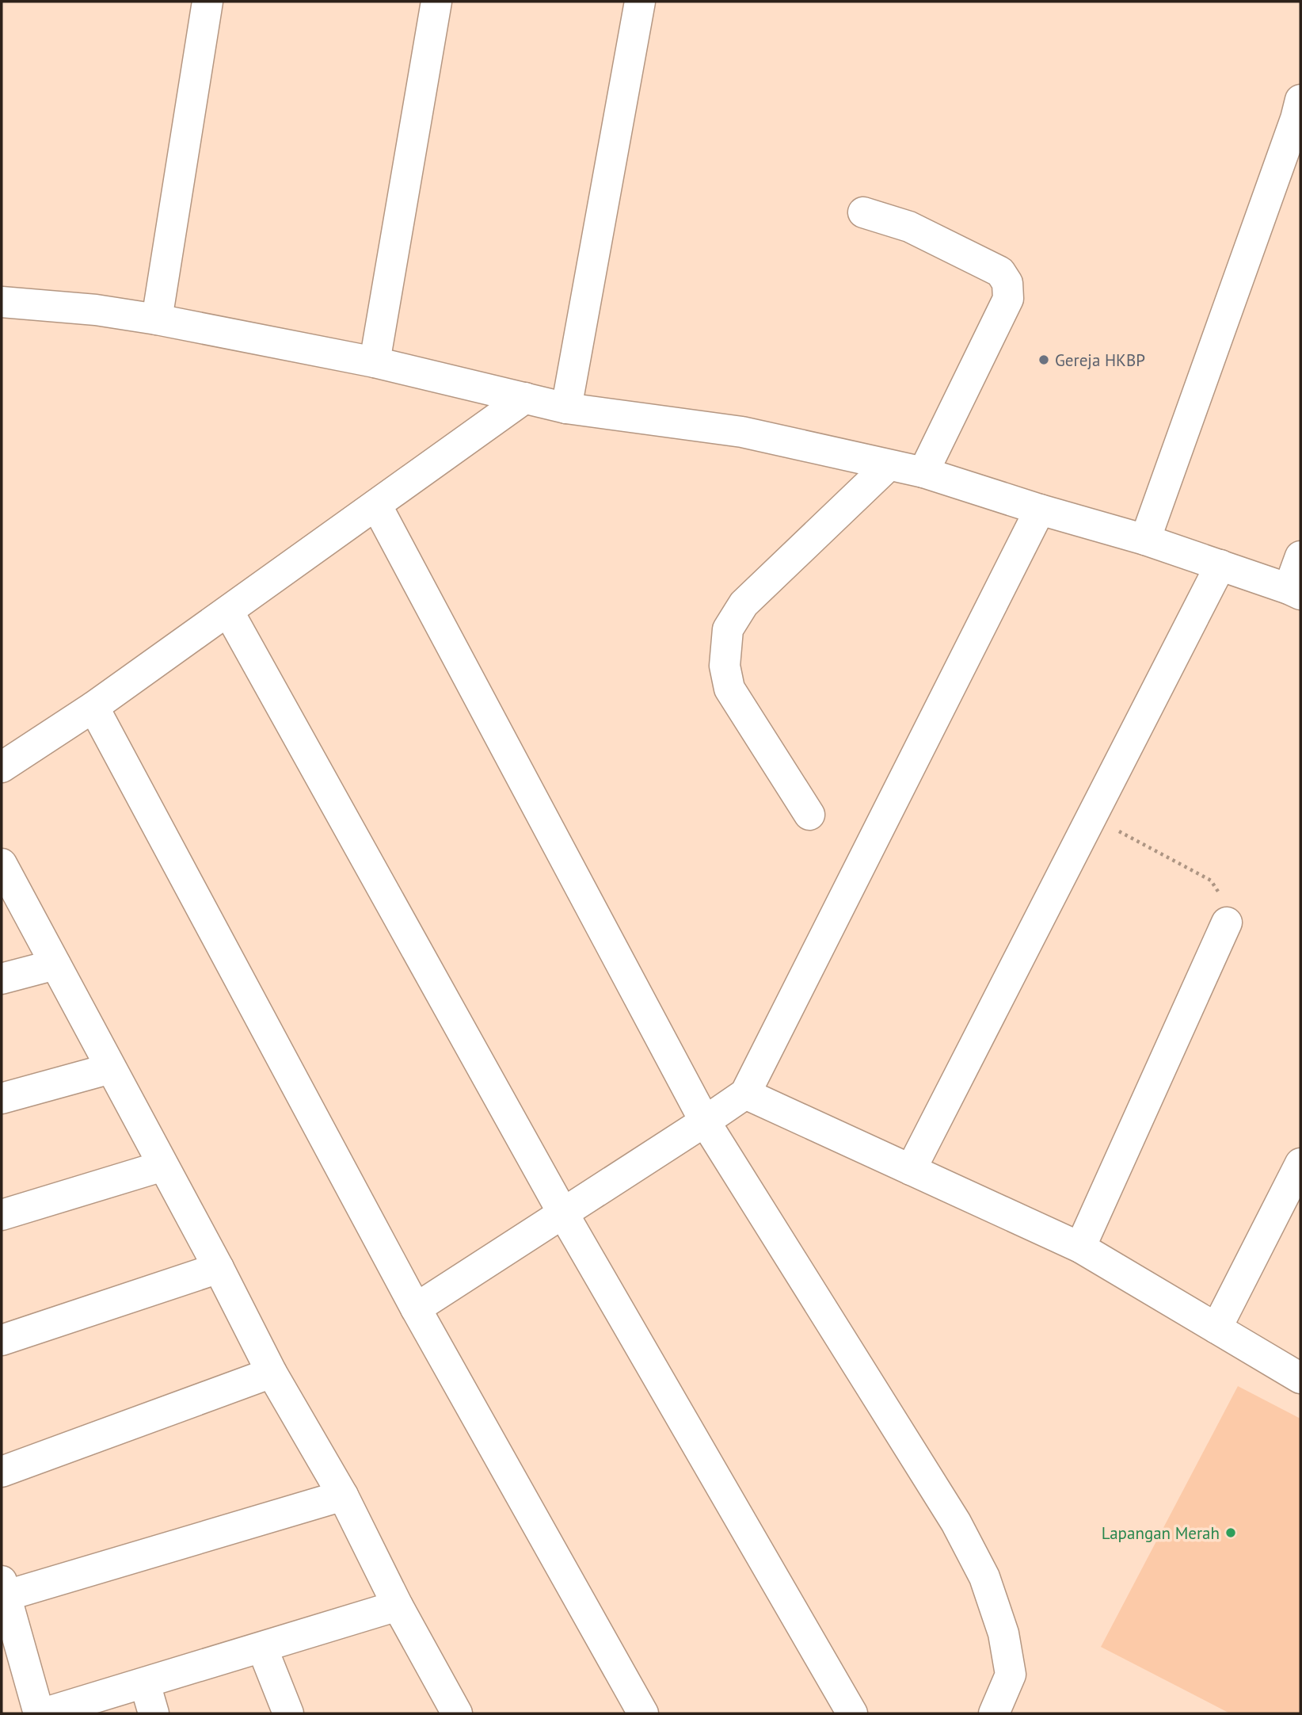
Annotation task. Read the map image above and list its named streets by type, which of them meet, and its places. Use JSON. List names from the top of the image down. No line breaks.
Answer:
{"places":["Gereja HKBP","Lapangan Merah"]}
